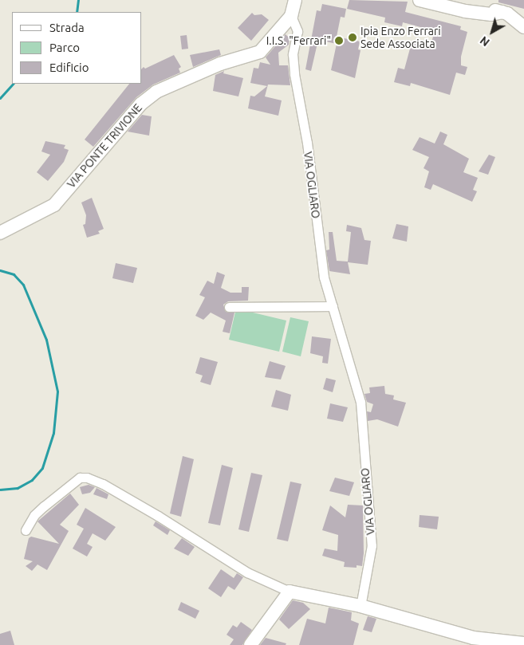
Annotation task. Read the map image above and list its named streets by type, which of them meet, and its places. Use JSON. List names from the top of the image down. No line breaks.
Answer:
{"streets":{"street":["VIA PONTE TRIVIONE","VIA OGLIARO"]},"crossings":[["VIA PONTE TRIVIONE","VIA OGLIARO"]],"places":["Ipia Enzo Ferrari Sede Associata","I.I.S. \"Ferrari\""],"legend":["Strada","Parco","Edificio"],"north":"bottom left"}
